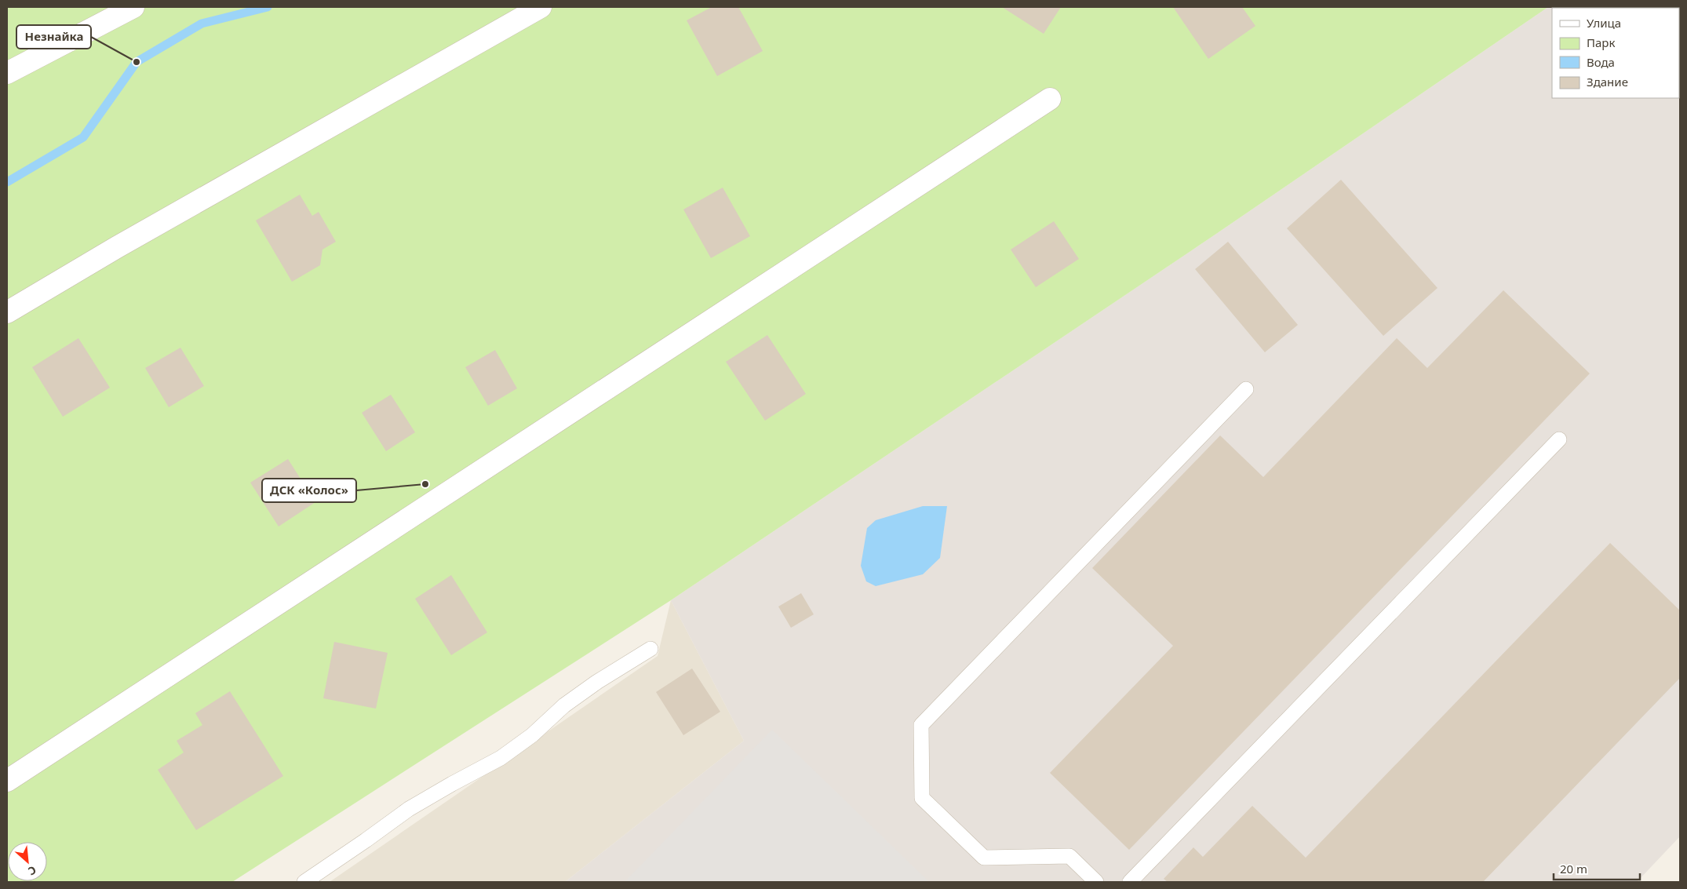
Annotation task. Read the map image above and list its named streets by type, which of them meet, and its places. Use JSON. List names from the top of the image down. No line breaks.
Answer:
{"places":["Незнайка","ДСК «Колос»"],"legend":["Улица","Парк","Вода","Здание"],"scale_bar":"20 m","north":"bottom right"}
